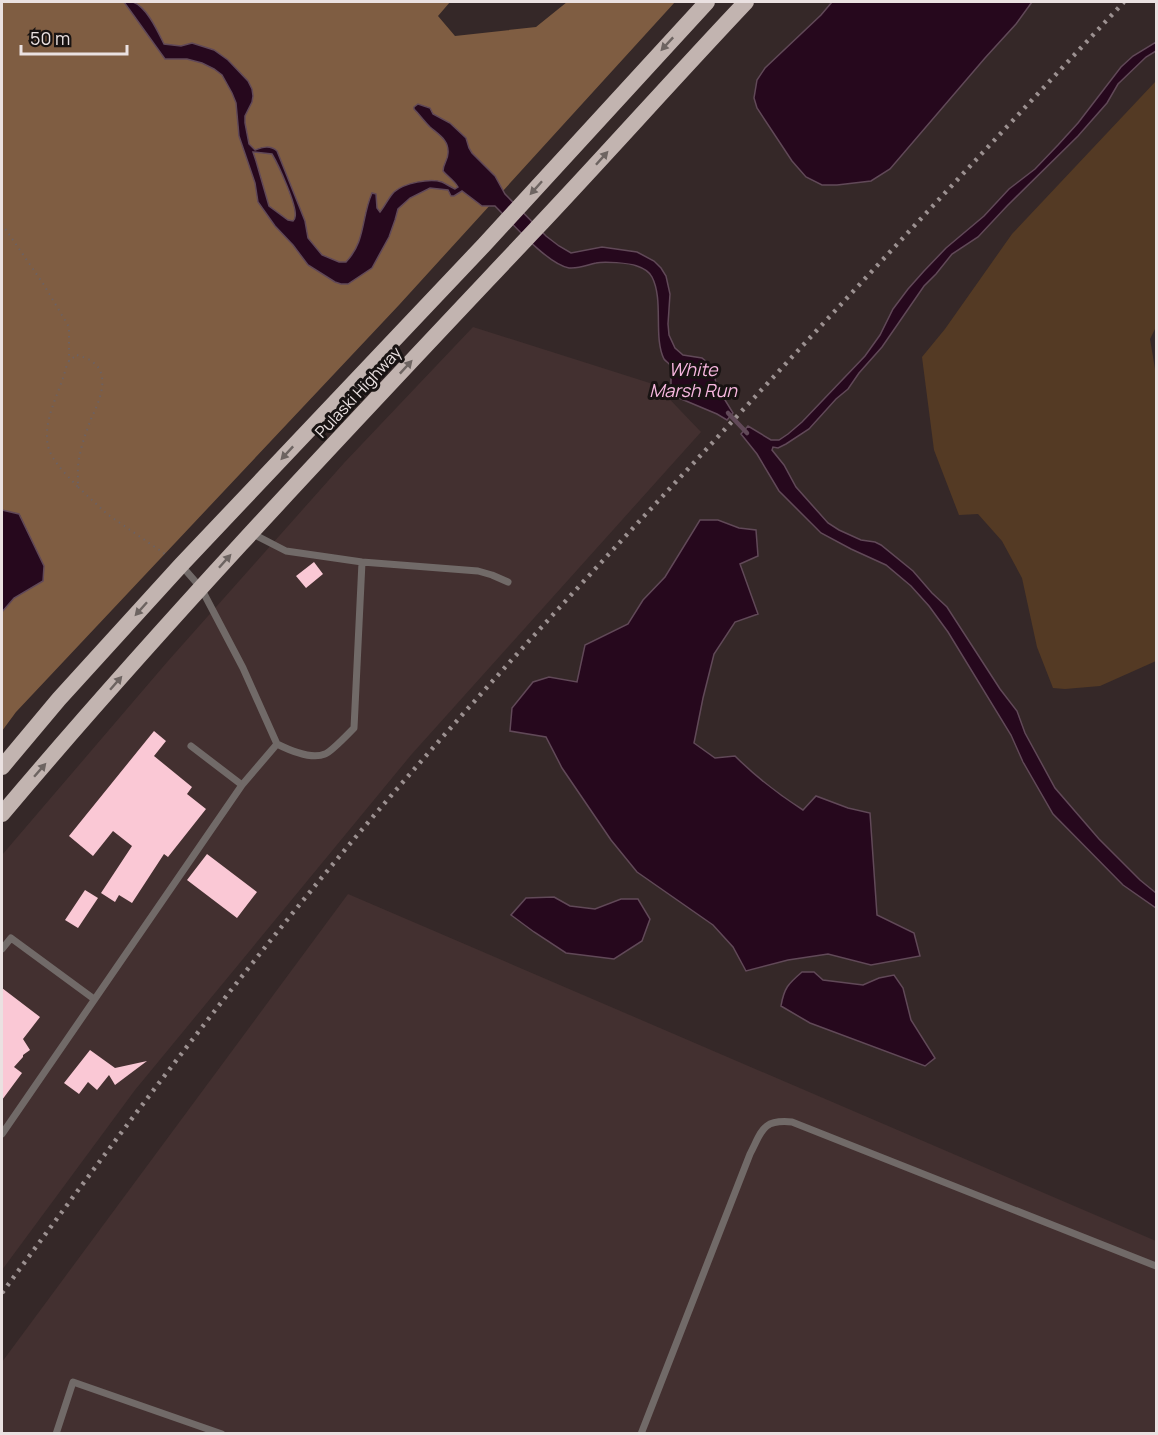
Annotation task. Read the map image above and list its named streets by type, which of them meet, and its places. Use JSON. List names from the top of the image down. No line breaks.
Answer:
{"streets":{"highway":["Pulaski Highway"]},"water":["White Marsh Run"],"scale_bar":"50 m"}
